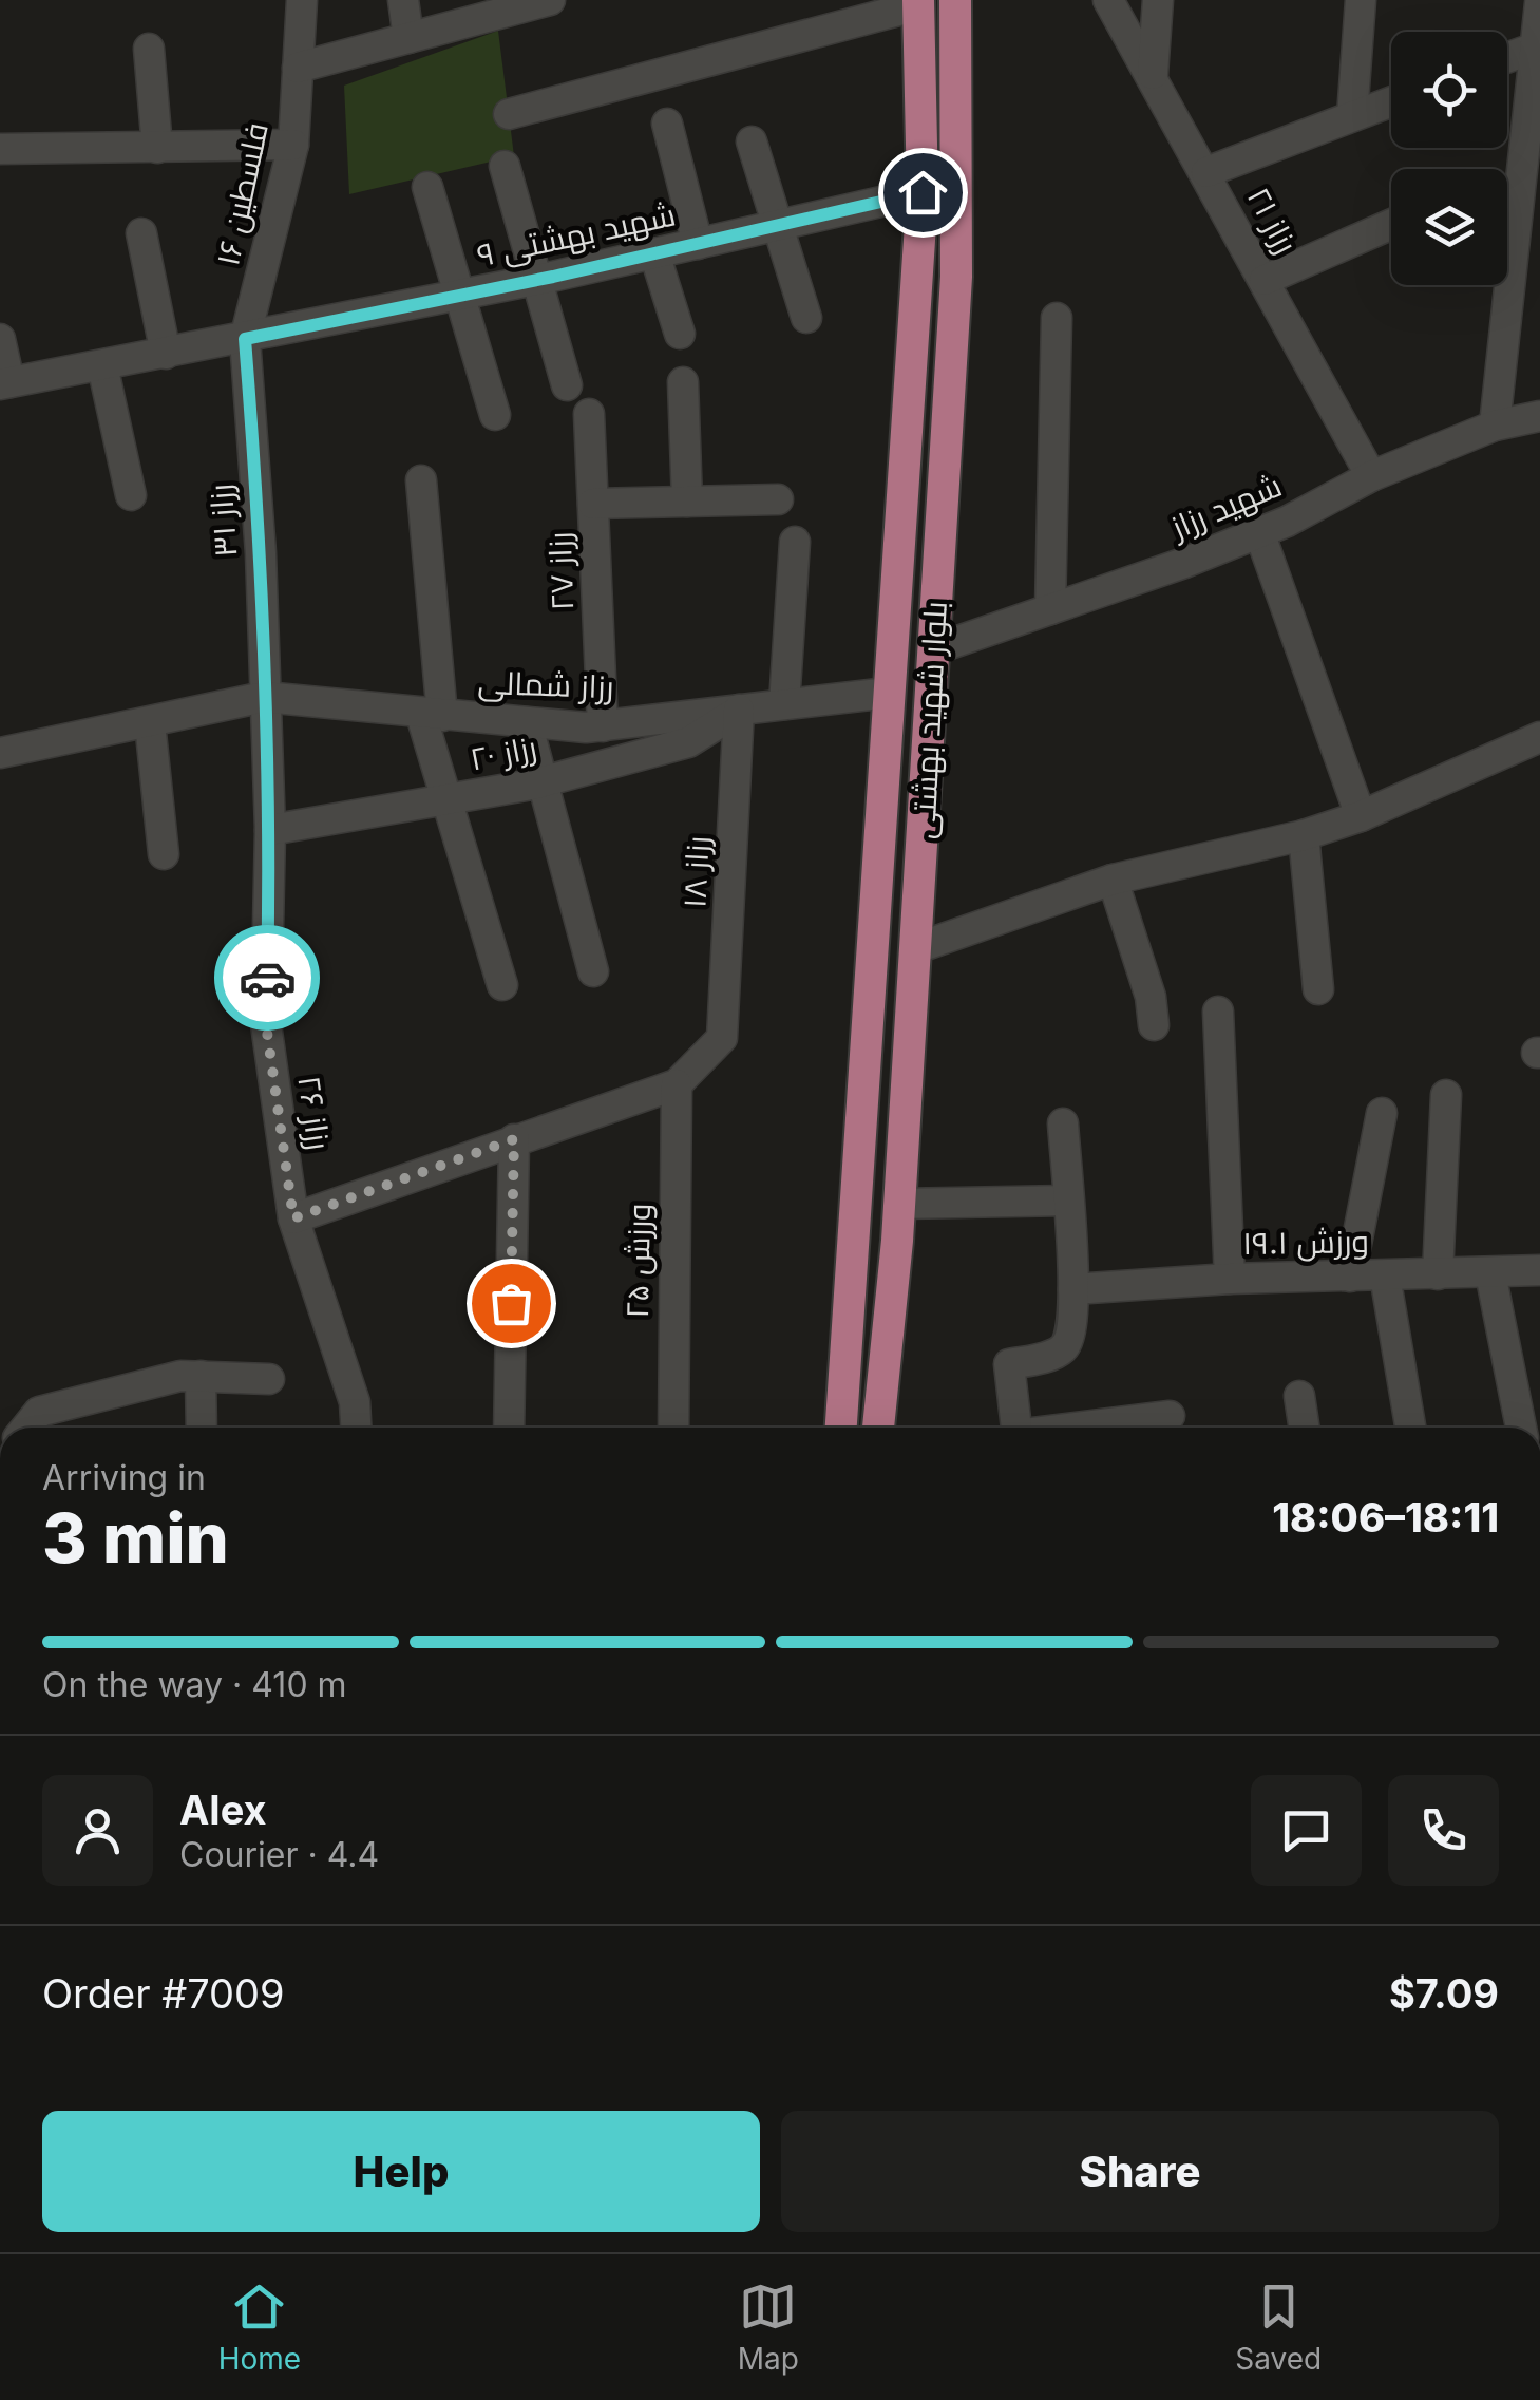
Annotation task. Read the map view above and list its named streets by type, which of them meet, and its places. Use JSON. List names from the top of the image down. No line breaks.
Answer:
{"streets":{"main road":["بلوار شهید بهشتی"],"street":["فلسطین ۱۶","رزاز ۲۱","شهید بهشتی ۹","شهید رزاز","رزاز ۳۱","رزاز ۲۷","رزاز شمالی","رزاز ۲۰","رزاز ۱۸","رزاز ۲۶","ورزش ۱۹.۱","ورزش ۲۵"]},"crossings":[["فلسطین ۱۶","شهید بهشتی ۹"],["فلسطین ۱۶","رزاز ۳۱"],["رزاز ۲۱","شهید رزاز"],["شهید بهشتی ۹","رزاز ۳۱"],["شهید بهشتی ۹","بلوار شهید بهشتی"],["شهید رزاز","بلوار شهید بهشتی"],["رزاز ۳۱","رزاز شمالی"],["رزاز ۳۱","رزاز ۲۶"],["رزاز ۲۷","رزاز شمالی"],["رزاز شمالی","بلوار شهید بهشتی"],["رزاز شمالی","رزاز ۲۰"],["رزاز شمالی","رزاز ۱۸"],["رزاز شمالی","رزاز ۲۶"],["رزاز ۲۰","رزاز ۱۸"],["رزاز ۲۰","رزاز ۲۶"],["رزاز ۱۸","ورزش ۲۵"]],"page":{"heading":["3 min","Arriving in","18:06–18:11"],"panel":["Alex","Courier · 4.4","Order #7009","$7.09"],"bar":"On the way · 410 m","buttons":["Help","Share"],"tabs":["Home","Map","Saved"]}}
